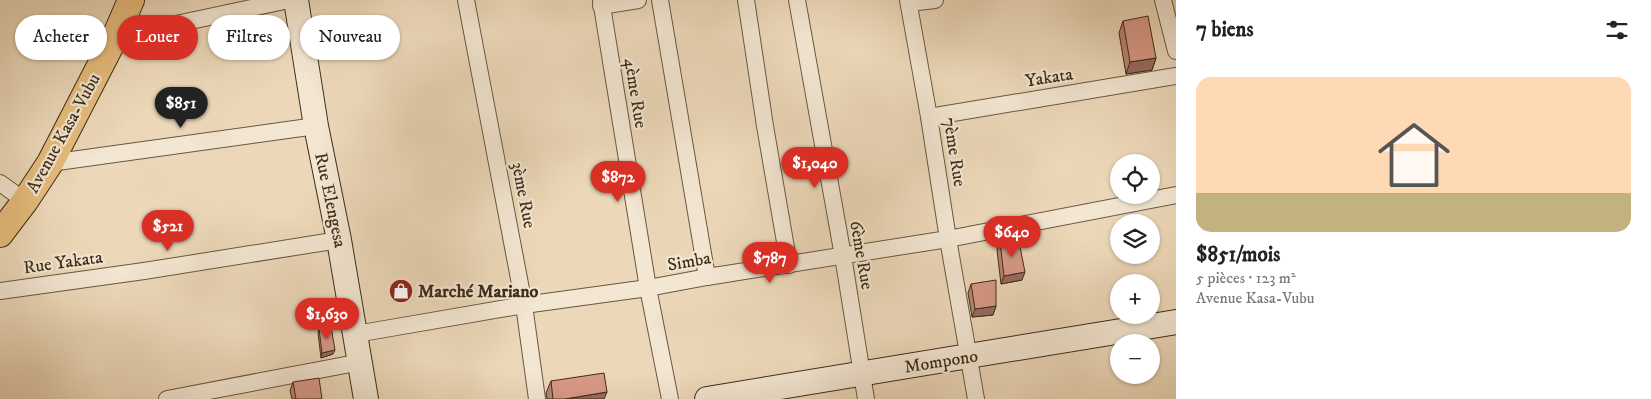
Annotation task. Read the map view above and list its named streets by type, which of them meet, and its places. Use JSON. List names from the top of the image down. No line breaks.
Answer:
{"streets":{"main road":["Avenue Kasa-Vubu"],"street":["Yakata","4ème Rue","7ème Rue","3ème Rue","Rue Elengesa","6ème Rue","Simba","Rue Yakata","Mompono"]},"crossings":[["Yakata","7ème Rue"],["4ème Rue","Simba"],["7ème Rue","Simba"],["7ème Rue","Mompono"],["3ème Rue","Simba"],["Rue Elengesa","Simba"],["Rue Elengesa","Rue Yakata"],["6ème Rue","Simba"],["6ème Rue","Mompono"]],"places":{"shop":["Marché Mariano"]},"page":{"heading":"7 biens","chip":["Acheter","Louer","Filtres","Nouveau"],"list":[{"name":"$851/mois","note":"5 pièces · 123 m² · Avenue Kasa-Vubu"}],"price":["$851","$1,040","$872","$521","$640","$787","$1,630"],"map_buttons":["+","−"]}}
